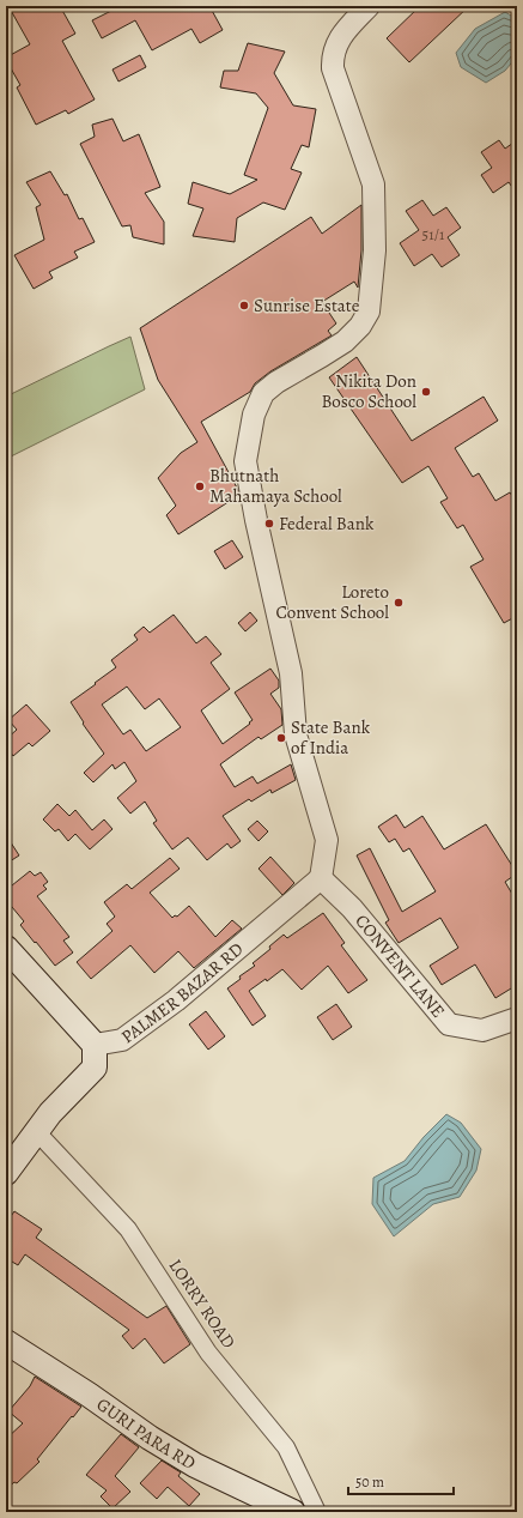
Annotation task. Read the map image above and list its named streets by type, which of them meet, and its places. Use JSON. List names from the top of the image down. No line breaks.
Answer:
{"streets":{"main road":["GURI PARA RD"],"street":["CONVENT LANE","PALMER BAZAR RD","LORRY ROAD"]},"crossings":[["CONVENT LANE","PALMER BAZAR RD"]],"places":["Sunrise Estate","Nikita Don Bosco School","Bhutnath Mahamaya School","Federal Bank","Loreto Convent School","State Bank of India"],"house_numbers":["51/1"],"scale_bar":"50 m"}
